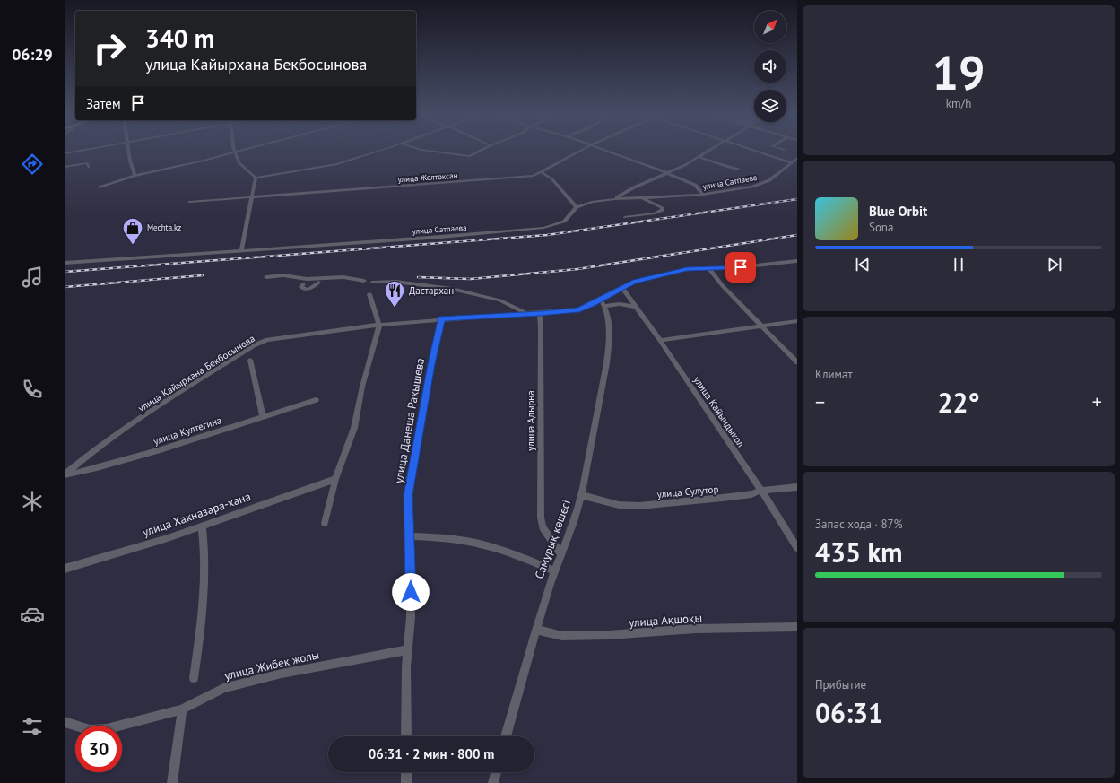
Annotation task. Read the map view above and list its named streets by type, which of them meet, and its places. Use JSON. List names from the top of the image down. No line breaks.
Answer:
{"streets":{"street":["улица Желтоксан","улица Сатпаева","улица Кайырхана Бекбосынова","улица Кайындыкол","улица Данеша Ракышева","улица Адырна","улица Култегина","улица Сулутор","улица Хакназара-хана","Самұрық көшесі","улица Ақшоқы","улица Жибек жолы"]},"crossings":[["улица Кайырхана Бекбосынова","улица Кайындыкол"],["улица Кайырхана Бекбосынова","улица Данеша Ракышева"],["улица Кайырхана Бекбосынова","улица Адырна"],["улица Кайырхана Бекбосынова","улица Култегина"],["улица Кайырхана Бекбосынова","Самұрық көшесі"],["улица Кайындыкол","улица Сулутор"],["улица Данеша Ракышева","улица Жибек жолы"],["улица Адырна","Самұрық көшесі"],["улица Сулутор","Самұрық көшесі"],["Самұрық көшесі","улица Ақшоқы"]],"places":{"shop":["Mechta.kz"],"restaurant":["Дастархан"]},"north":"top right","page":{"tabs":"06:29","tile":[["19","km/h"],"Климат",["Запас хода · 87%","435 km"],["Прибытие","06:31"]],"turn":["340 m","улица Кайырхана Бекбосынова"],"then":"Затем","song":["Blue Orbit","Sona"],"heat":["−","22°","+"],"limit":"30","trip":"06:31 · 2 мин · 800 m"}}
